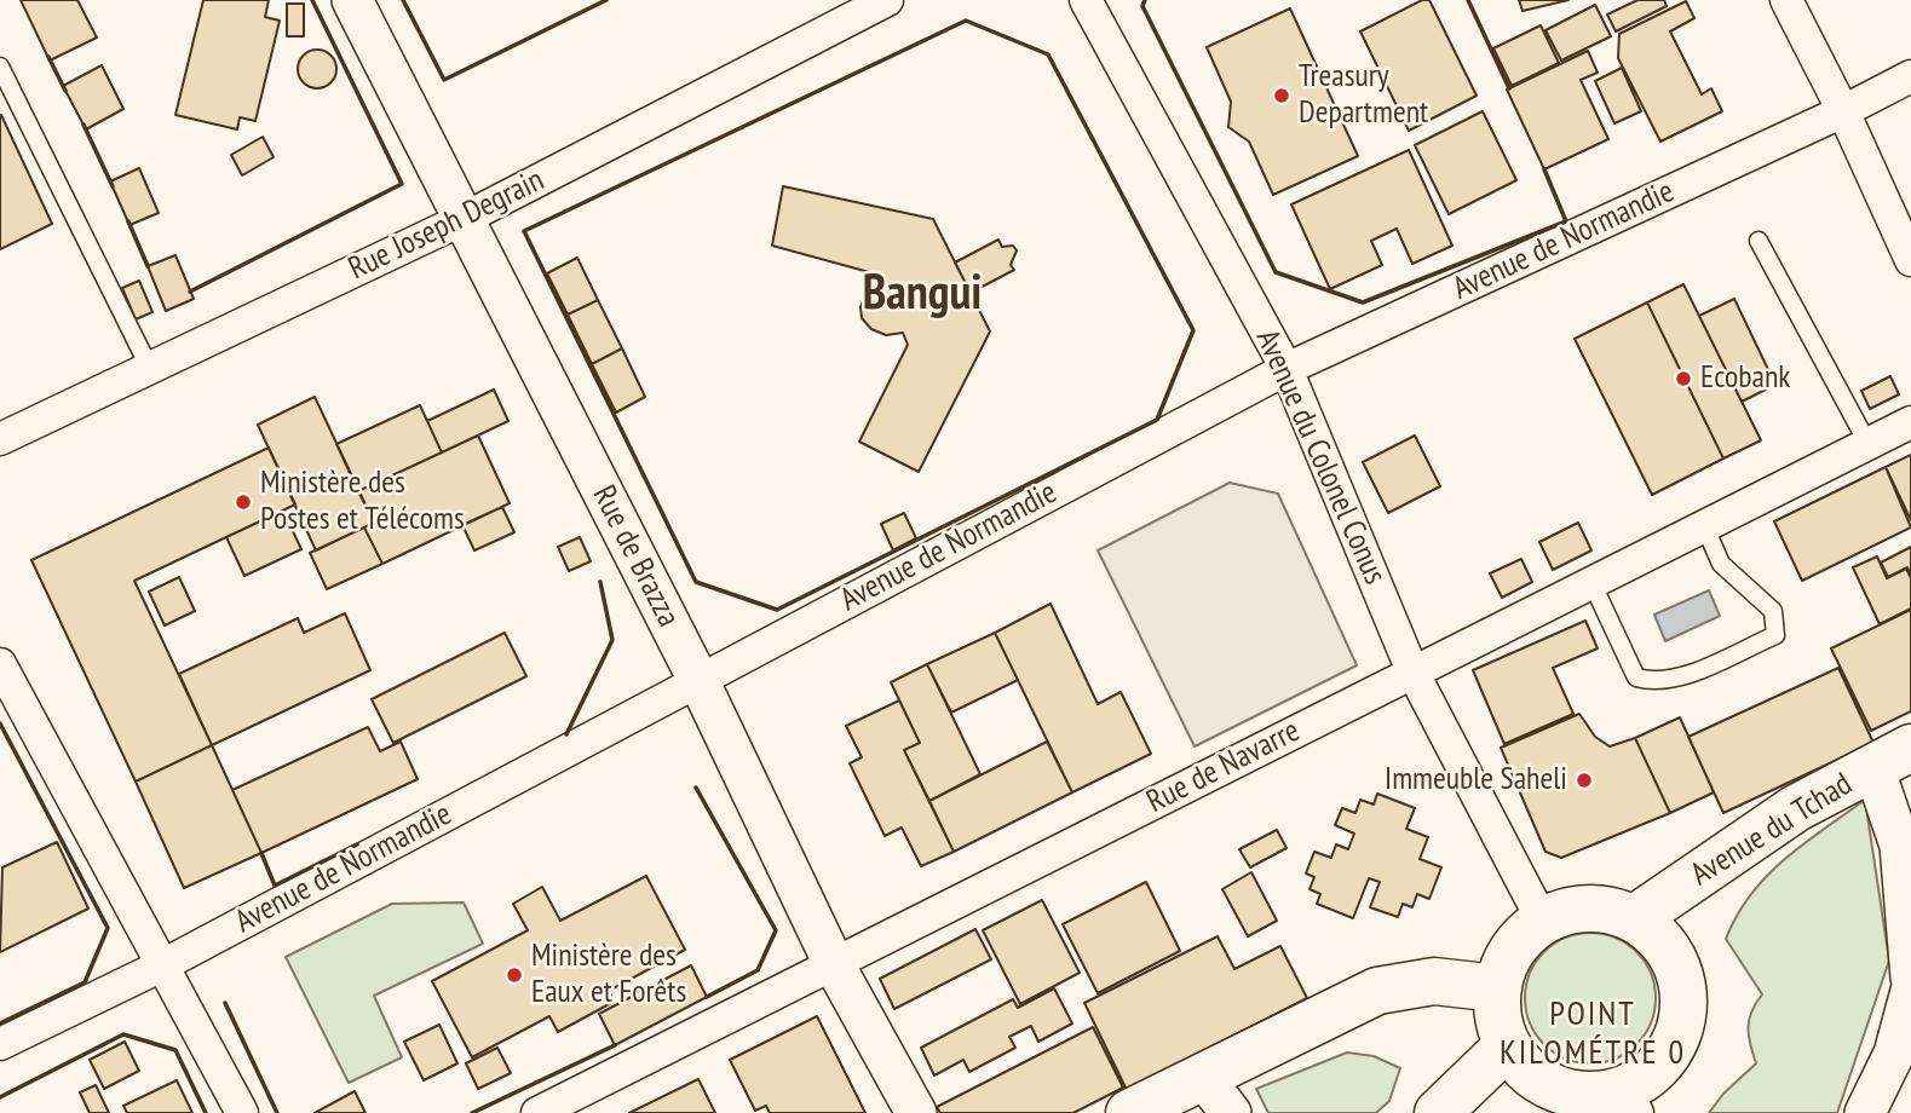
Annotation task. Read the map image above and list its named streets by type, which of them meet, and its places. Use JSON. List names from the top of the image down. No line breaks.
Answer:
{"streets":{"main road":["Avenue du Tchad"],"street":["Rue Joseph Degrain","Avenue de Normandie","Avenue du Colonel Conus","Rue de Brazza","Rue de Navarre"]},"crossings":[["Rue Joseph Degrain","Rue de Brazza"],["Avenue de Normandie","Avenue du Colonel Conus"],["Avenue de Normandie","Rue de Brazza"],["Avenue du Colonel Conus","Rue de Navarre"],["Avenue du Colonel Conus","Avenue du Tchad"],["Rue de Brazza","Rue de Navarre"]],"districts":["Bangui","POINT KILOMÉTRE 0"],"places":["Treasury Department","Ecobank","Ministère des Postes et Télécoms","Immeuble Saheli","Ministère des Eaux et Forêts"]}
